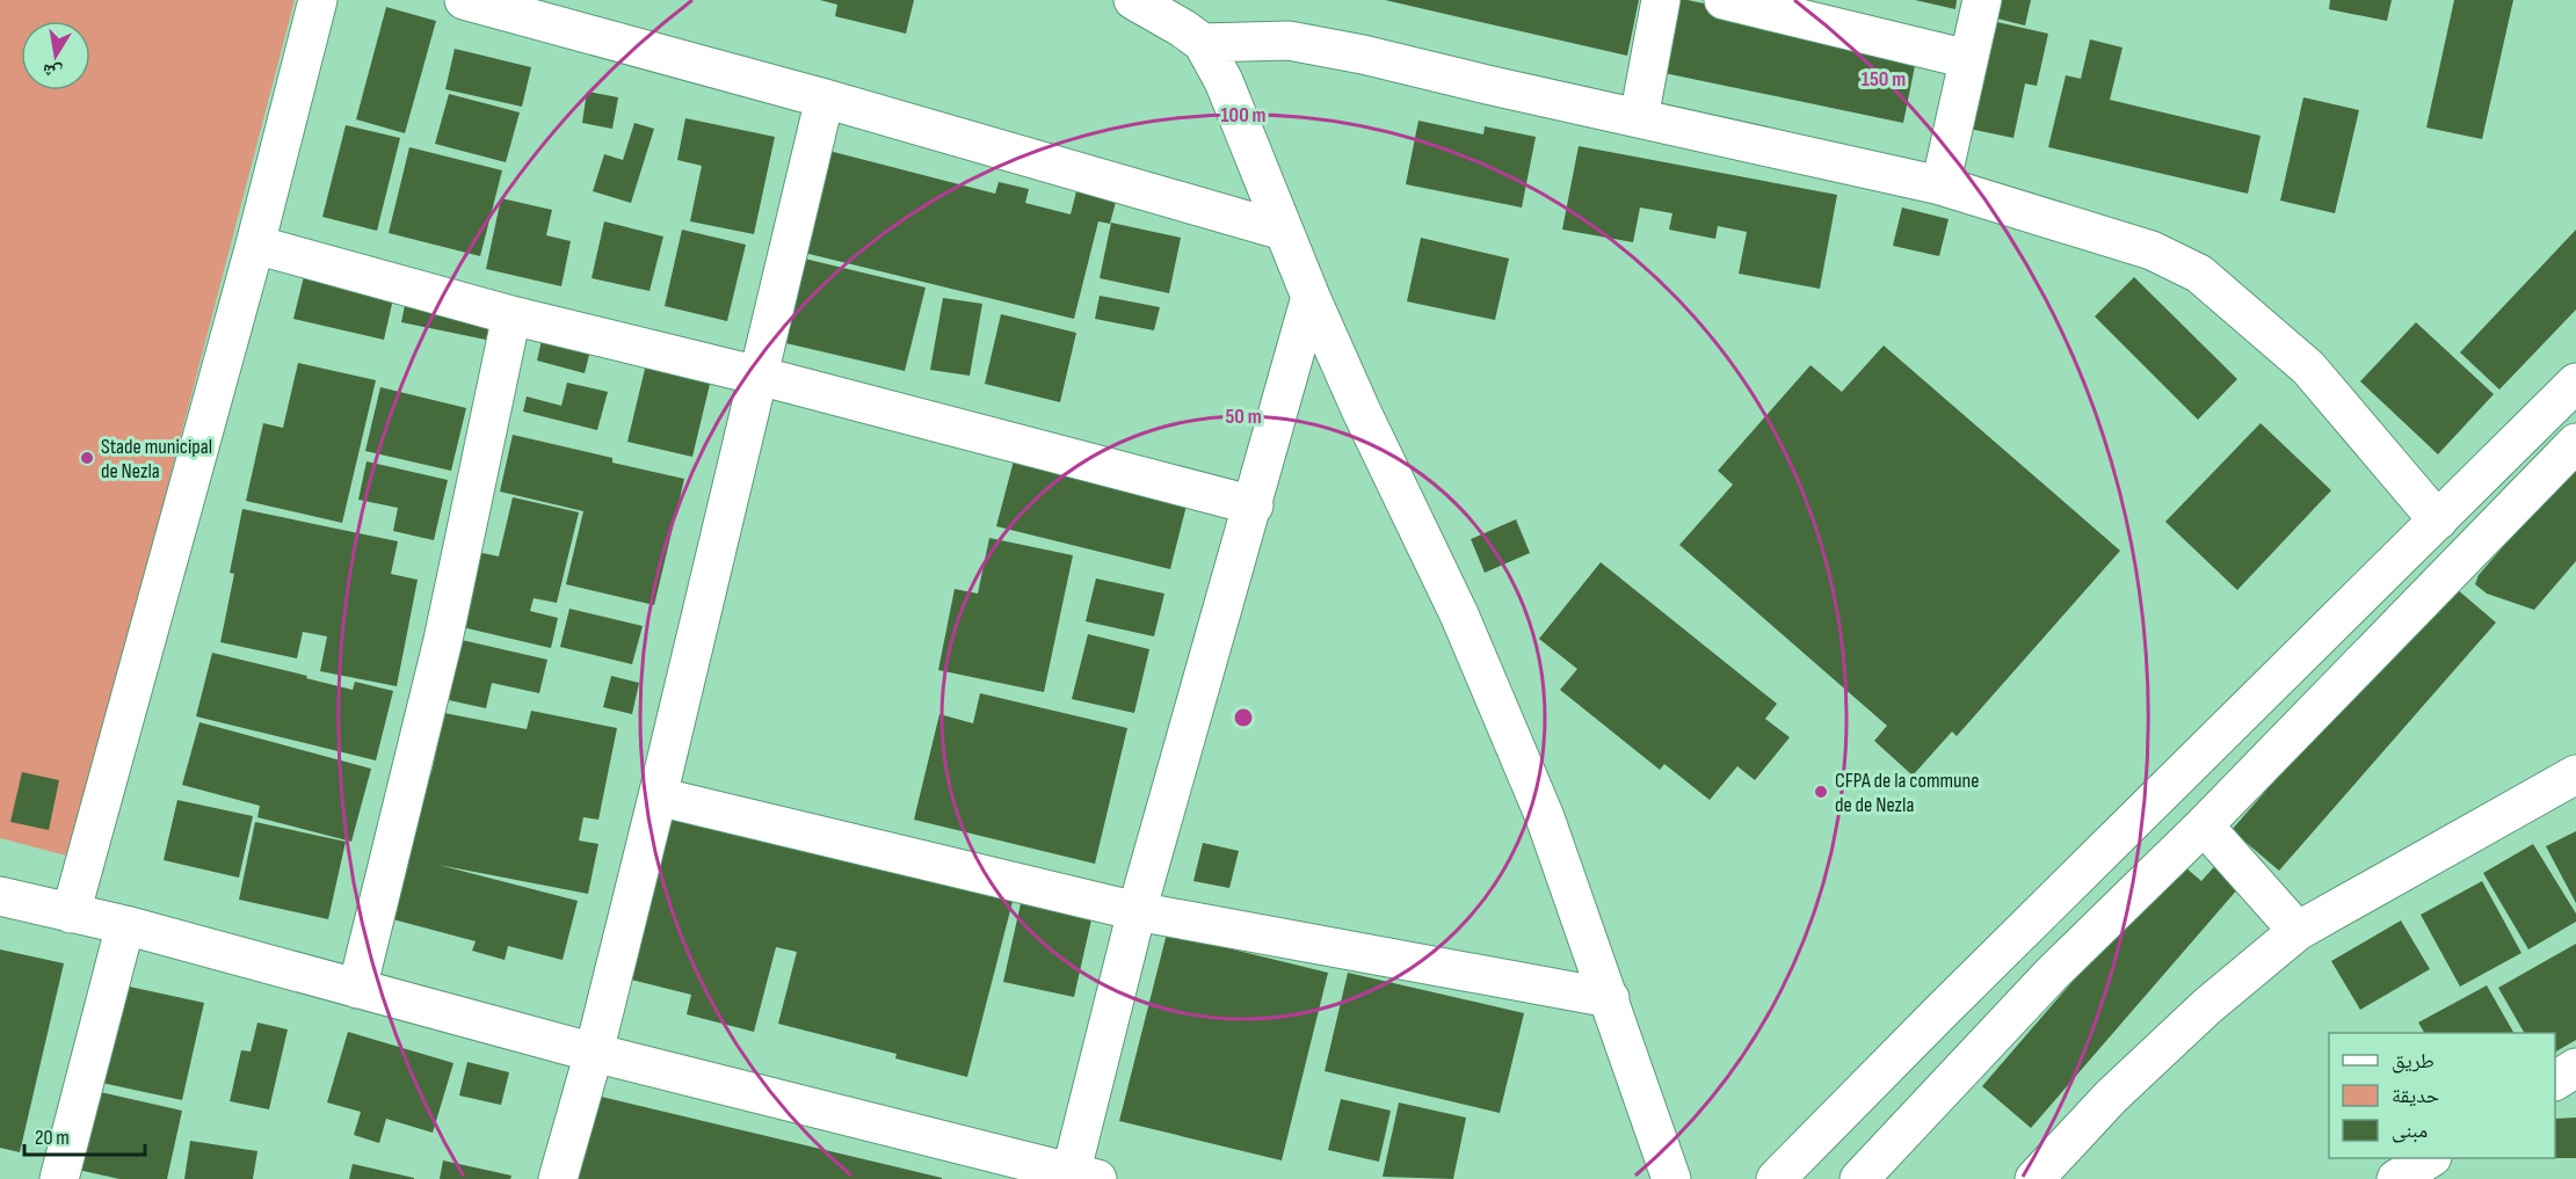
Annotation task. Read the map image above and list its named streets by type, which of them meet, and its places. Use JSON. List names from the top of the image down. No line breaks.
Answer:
{"places":["Stade municipal de Nezla","CFPA de la commune de de Nezla"],"legend":["طريق","حديقة","مبنى"],"scale_bar":"20 m","north":"bottom","rings":["150 m","100 m","50 m"]}
